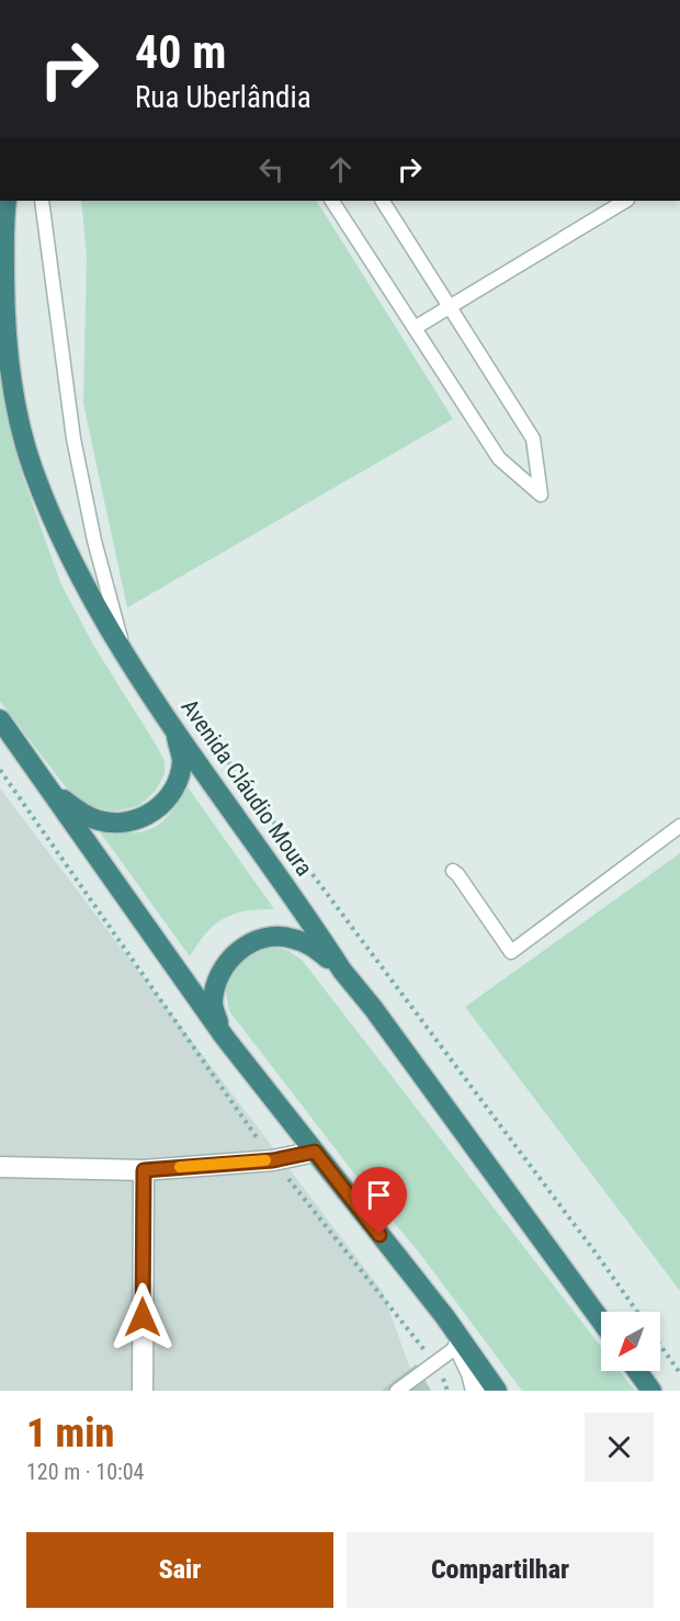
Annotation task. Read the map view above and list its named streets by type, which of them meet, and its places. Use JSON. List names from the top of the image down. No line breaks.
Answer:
{"streets":{"highway":["Avenida Cláudio Moura"]},"north":"bottom left","page":{"turn":["40 m","Rua Uberlândia"],"heading":["1 min","120 m · 10:04"],"buttons":["Sair","Compartilhar"]}}
